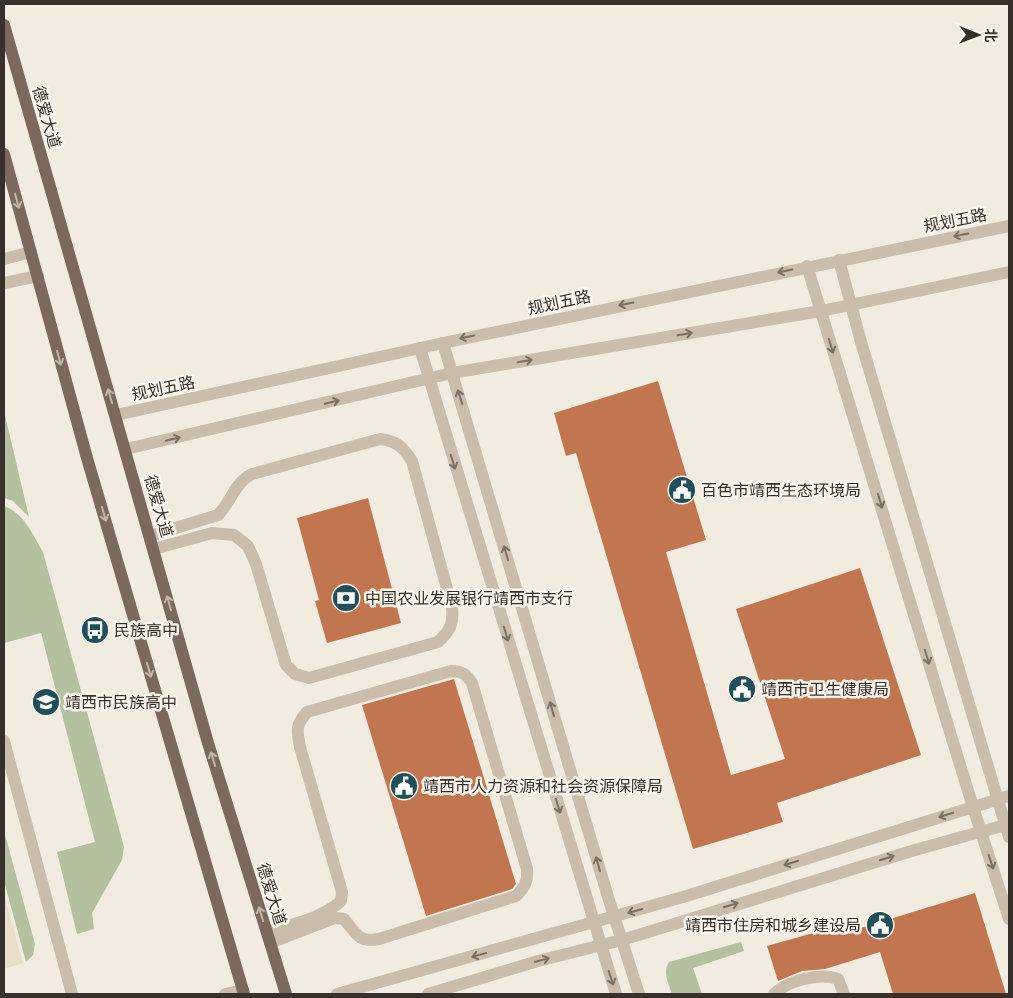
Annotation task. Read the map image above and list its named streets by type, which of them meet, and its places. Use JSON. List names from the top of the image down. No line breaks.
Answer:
{"streets":{"main road":["德爱大道"],"street":["规划五路"]},"crossings":[["德爱大道","规划五路"]],"places":{"public building":["百色市靖西生态环境局","靖西市卫生健康局","靖西市人力资源和社会资源保障局","靖西市住房和城乡建设局"],"bank":["中国农业发展银行靖西市支行"],"bus stop":["民族高中"],"school or university":["靖西市民族高中"]},"north":"right"}
